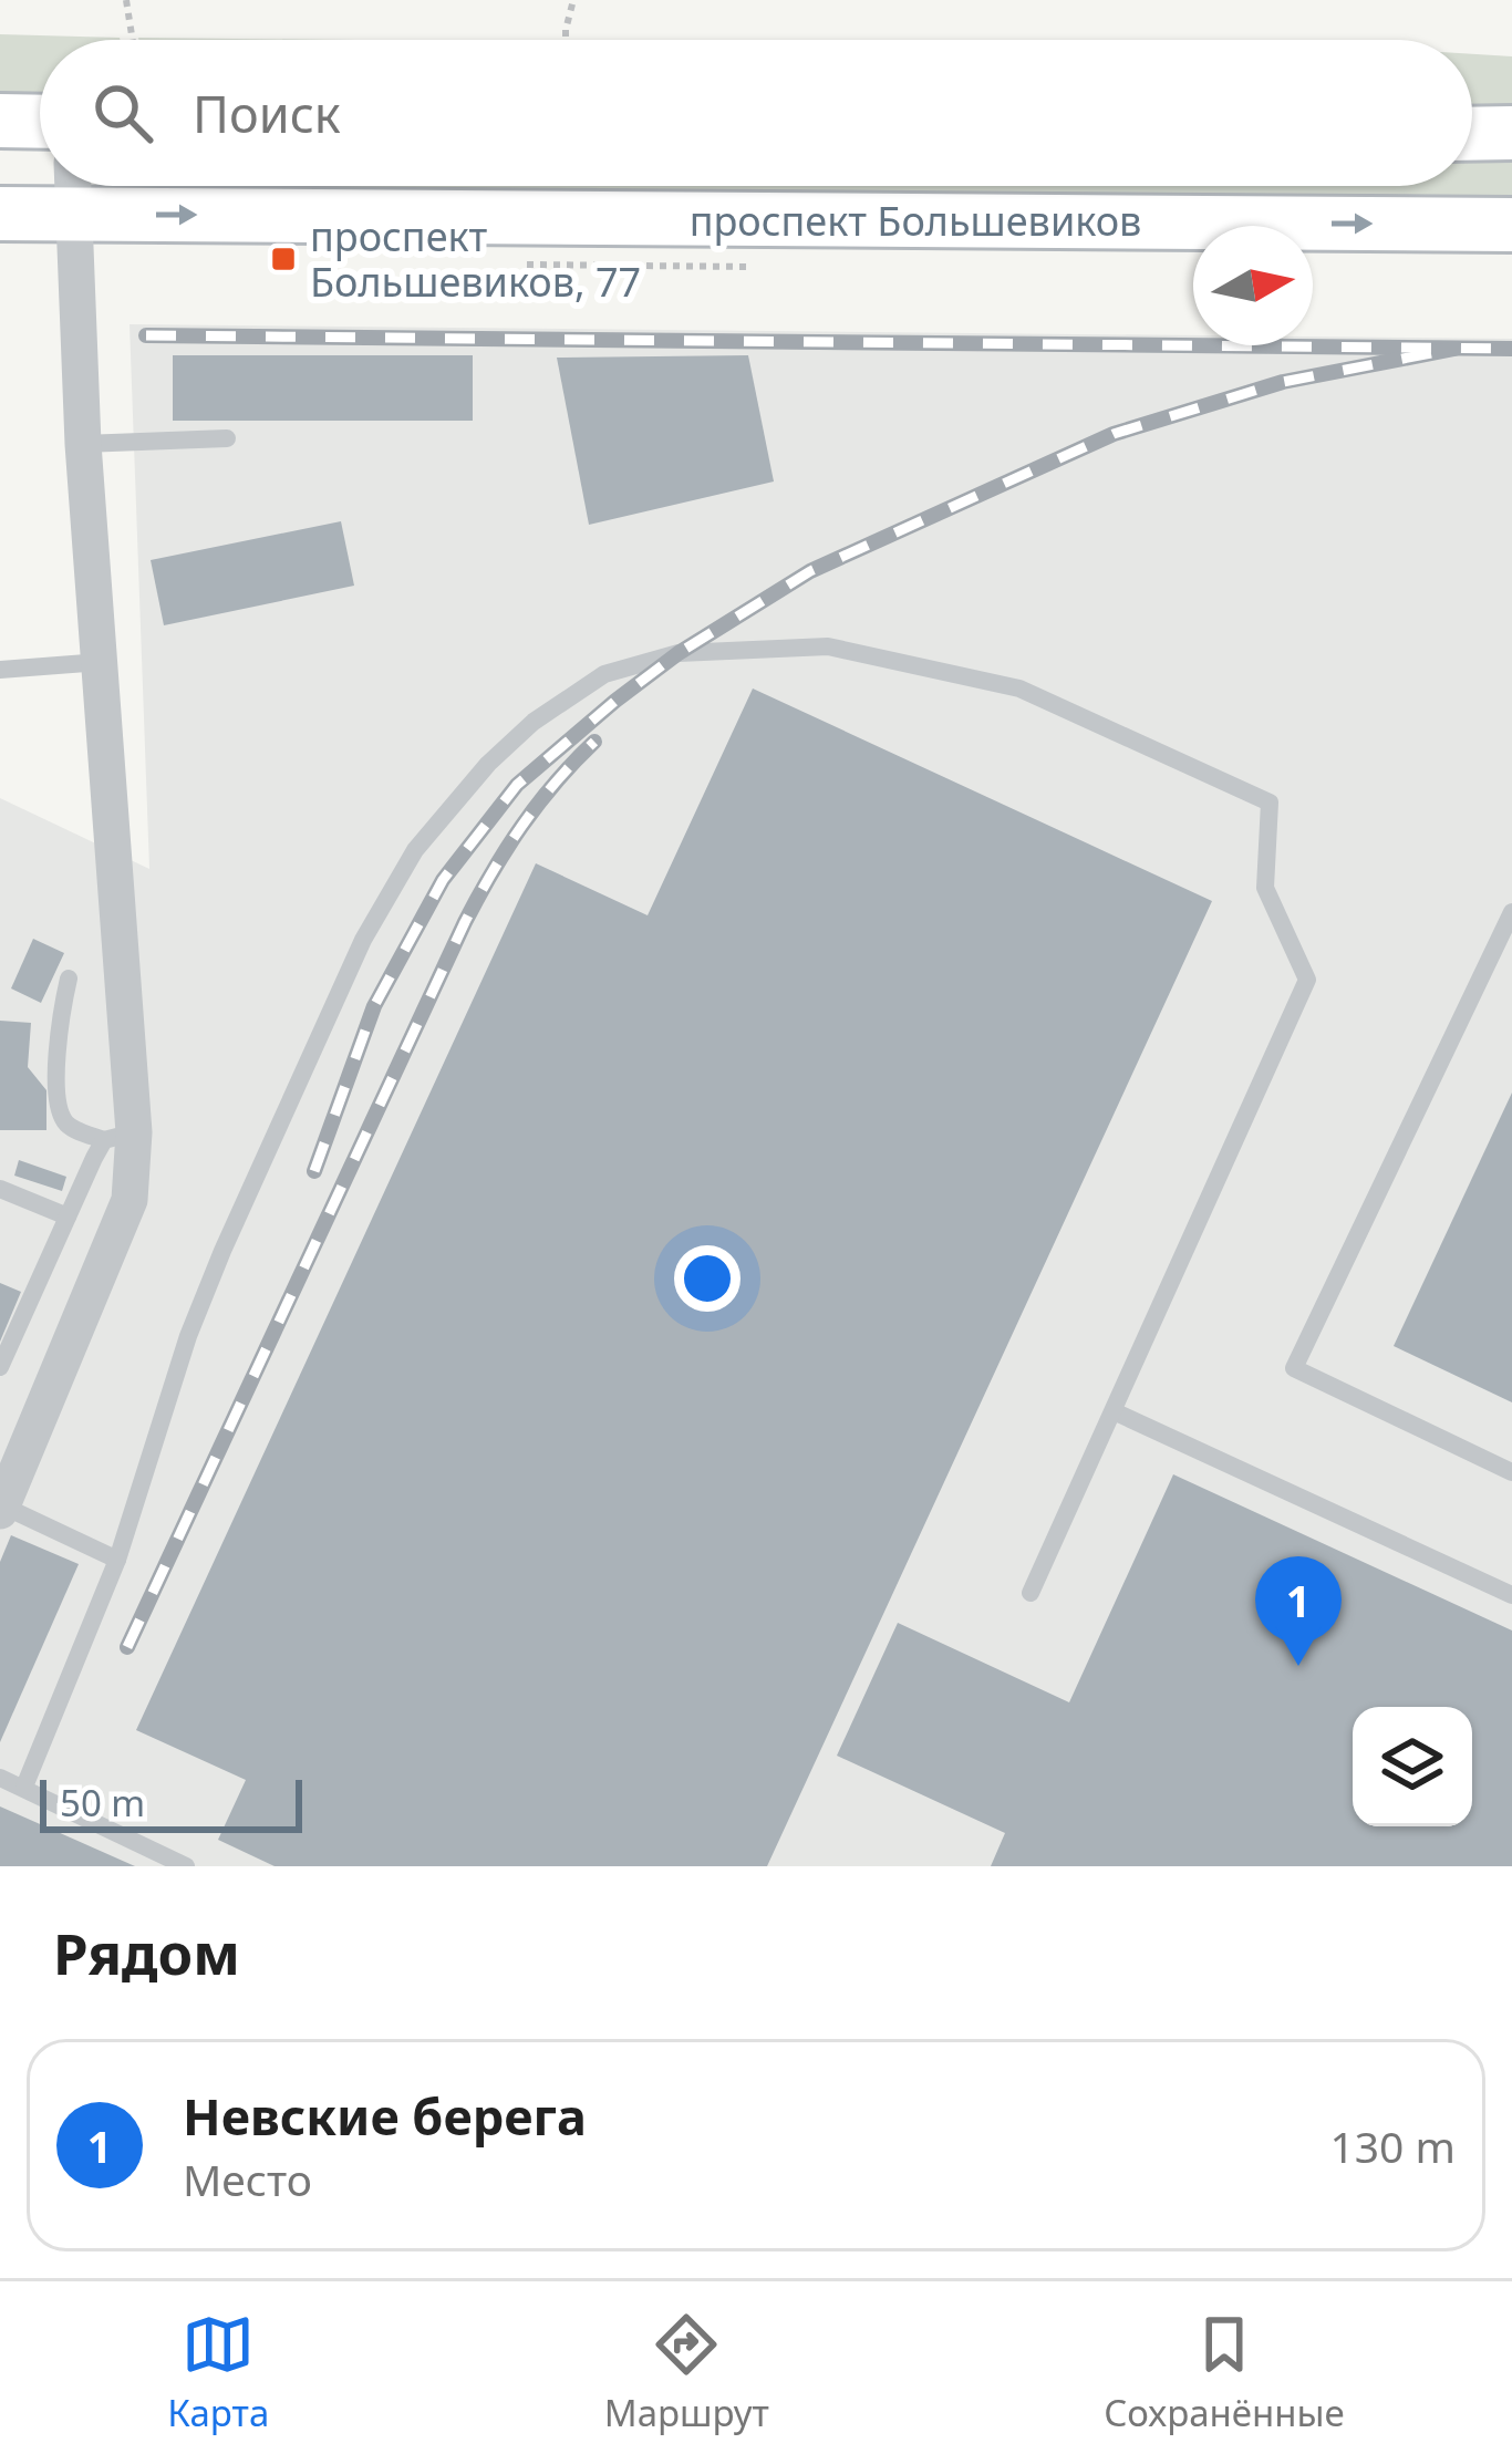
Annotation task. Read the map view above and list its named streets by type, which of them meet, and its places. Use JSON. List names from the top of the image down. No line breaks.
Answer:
{"streets":{"main road":["проспект Большевиков"]},"one_way":["проспект Большевиков"],"places":{"transit":["проспект Большевиков, 77"]},"scale_bar":"50 m","north":"right","page":{"search":"Поиск","pins":"1","scale":"50 m","heading":"Рядом","list":[{"mark":"1","name":"Невские берега","note":"Место","value":"130 m"}],"nav":["Карта","Маршрут","Сохранённые"]}}
